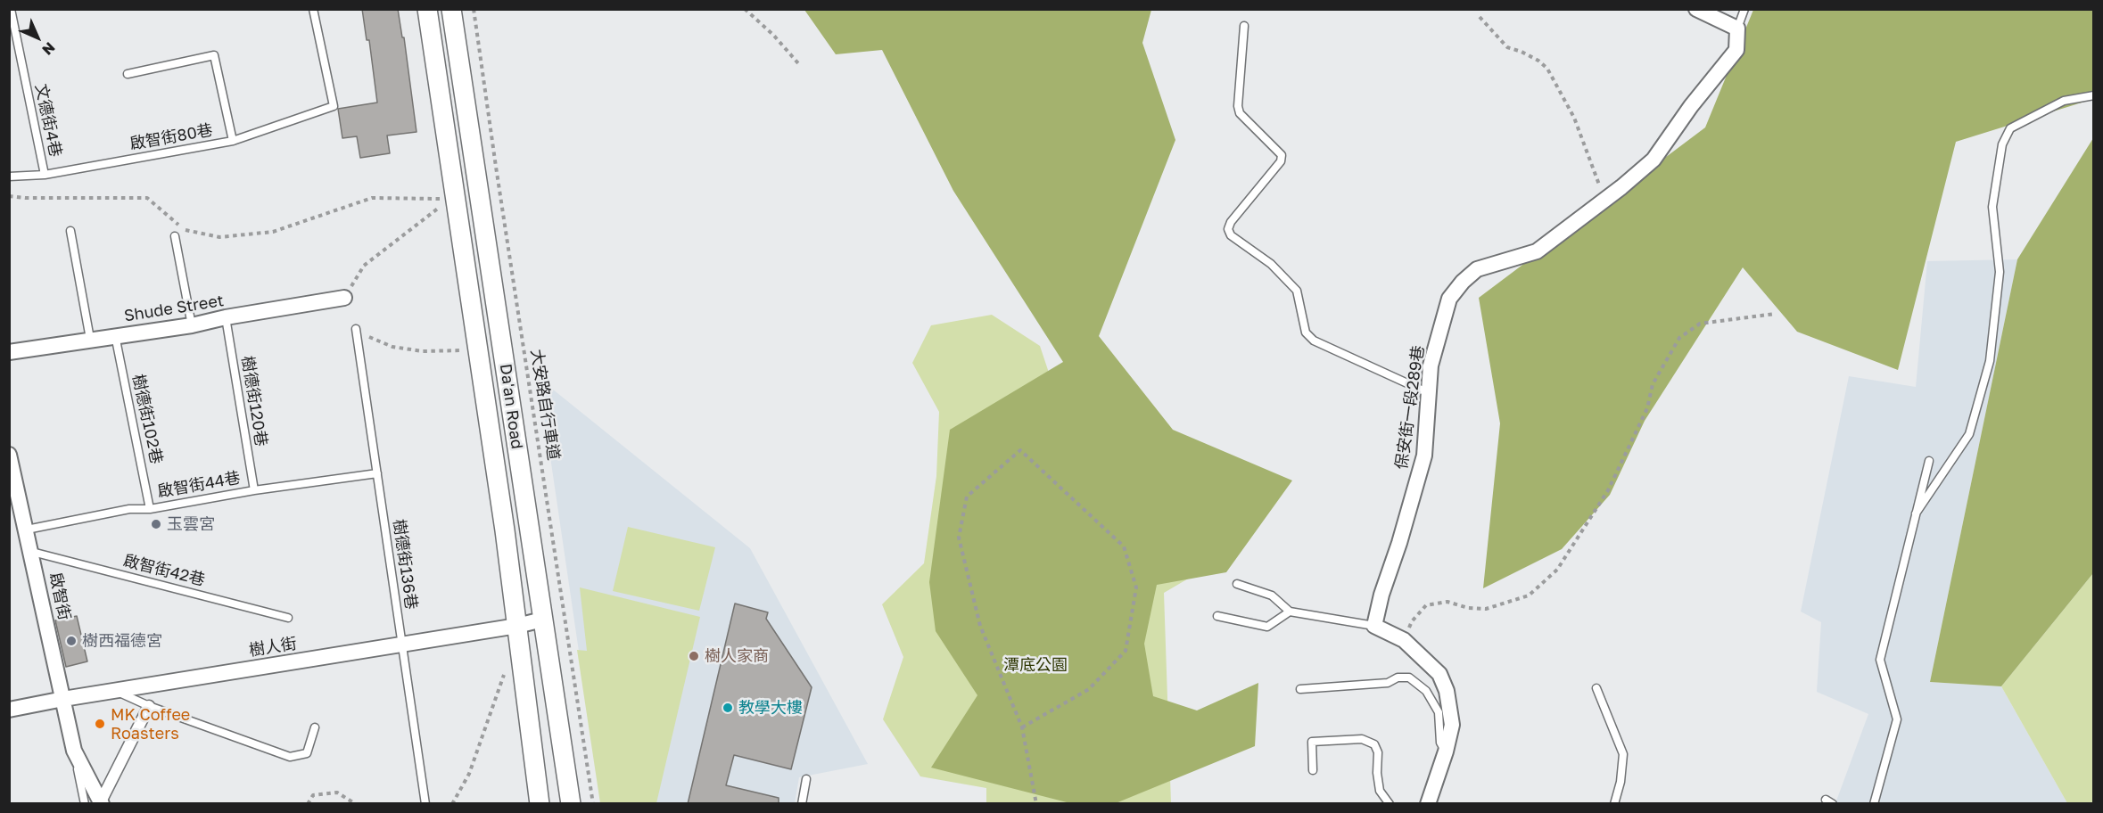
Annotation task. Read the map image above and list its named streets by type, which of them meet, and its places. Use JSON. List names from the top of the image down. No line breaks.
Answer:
{"streets":{"street":["Shude Street","Da'an Road","保安街一段289巷","啟智街","樹人街"],"lane":["文德街4巷","啟智街80巷","樹德街120巷","樹德街102巷","啟智街44巷","樹德街136巷","啟智街42巷"],"path":["大安路自行車道"]},"crossings":[["文德街4巷","啟智街80巷"],["Shude Street","樹德街120巷"],["Shude Street","樹德街102巷"],["樹德街120巷","啟智街44巷"],["Da'an Road","樹人街"],["樹德街102巷","啟智街44巷"],["啟智街44巷","樹德街136巷"],["啟智街44巷","啟智街"],["樹德街136巷","樹人街"],["啟智街42巷","啟智街"],["啟智街","樹人街"]],"parks":["潭底公園"],"places":["玉雲宮","樹西福德宮","樹人家商","教學大樓","MK Coffee Roasters"],"north":"bottom right"}
